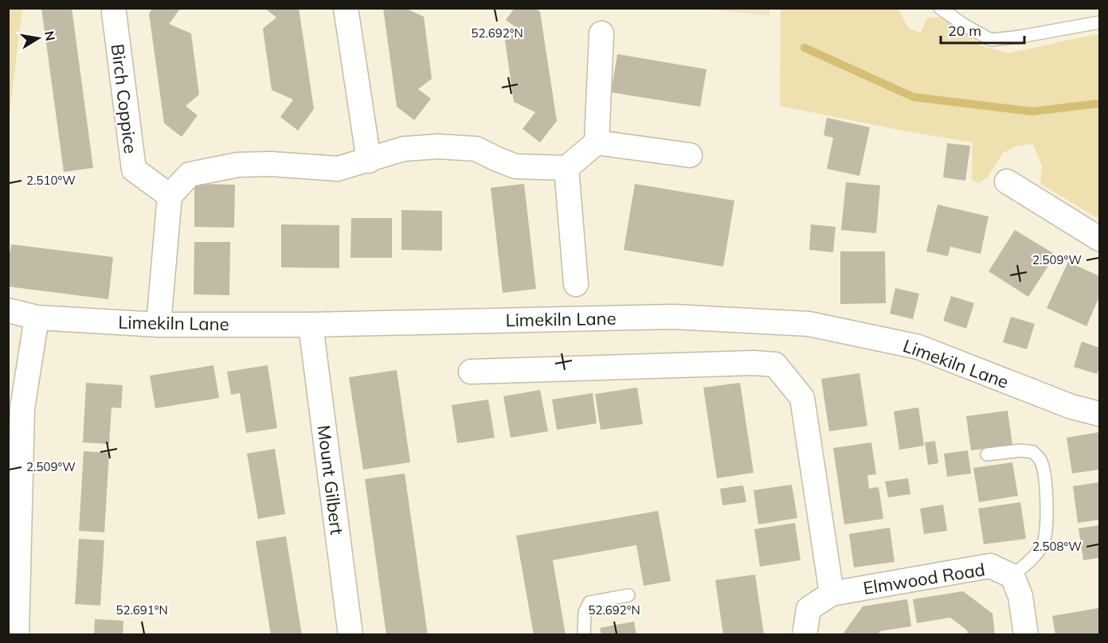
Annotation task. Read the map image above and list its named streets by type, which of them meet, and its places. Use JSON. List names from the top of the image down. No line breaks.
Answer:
{"streets":{"street":["Birch Coppice","Limekiln Lane","Mount Gilbert","Elmwood Road"]},"crossings":[["Limekiln Lane","Mount Gilbert"]],"scale_bar":"20 m","north":"right","coordinates":["52.692°N","2.510°W","2.509°W","2.508°W","52.691°N"]}
